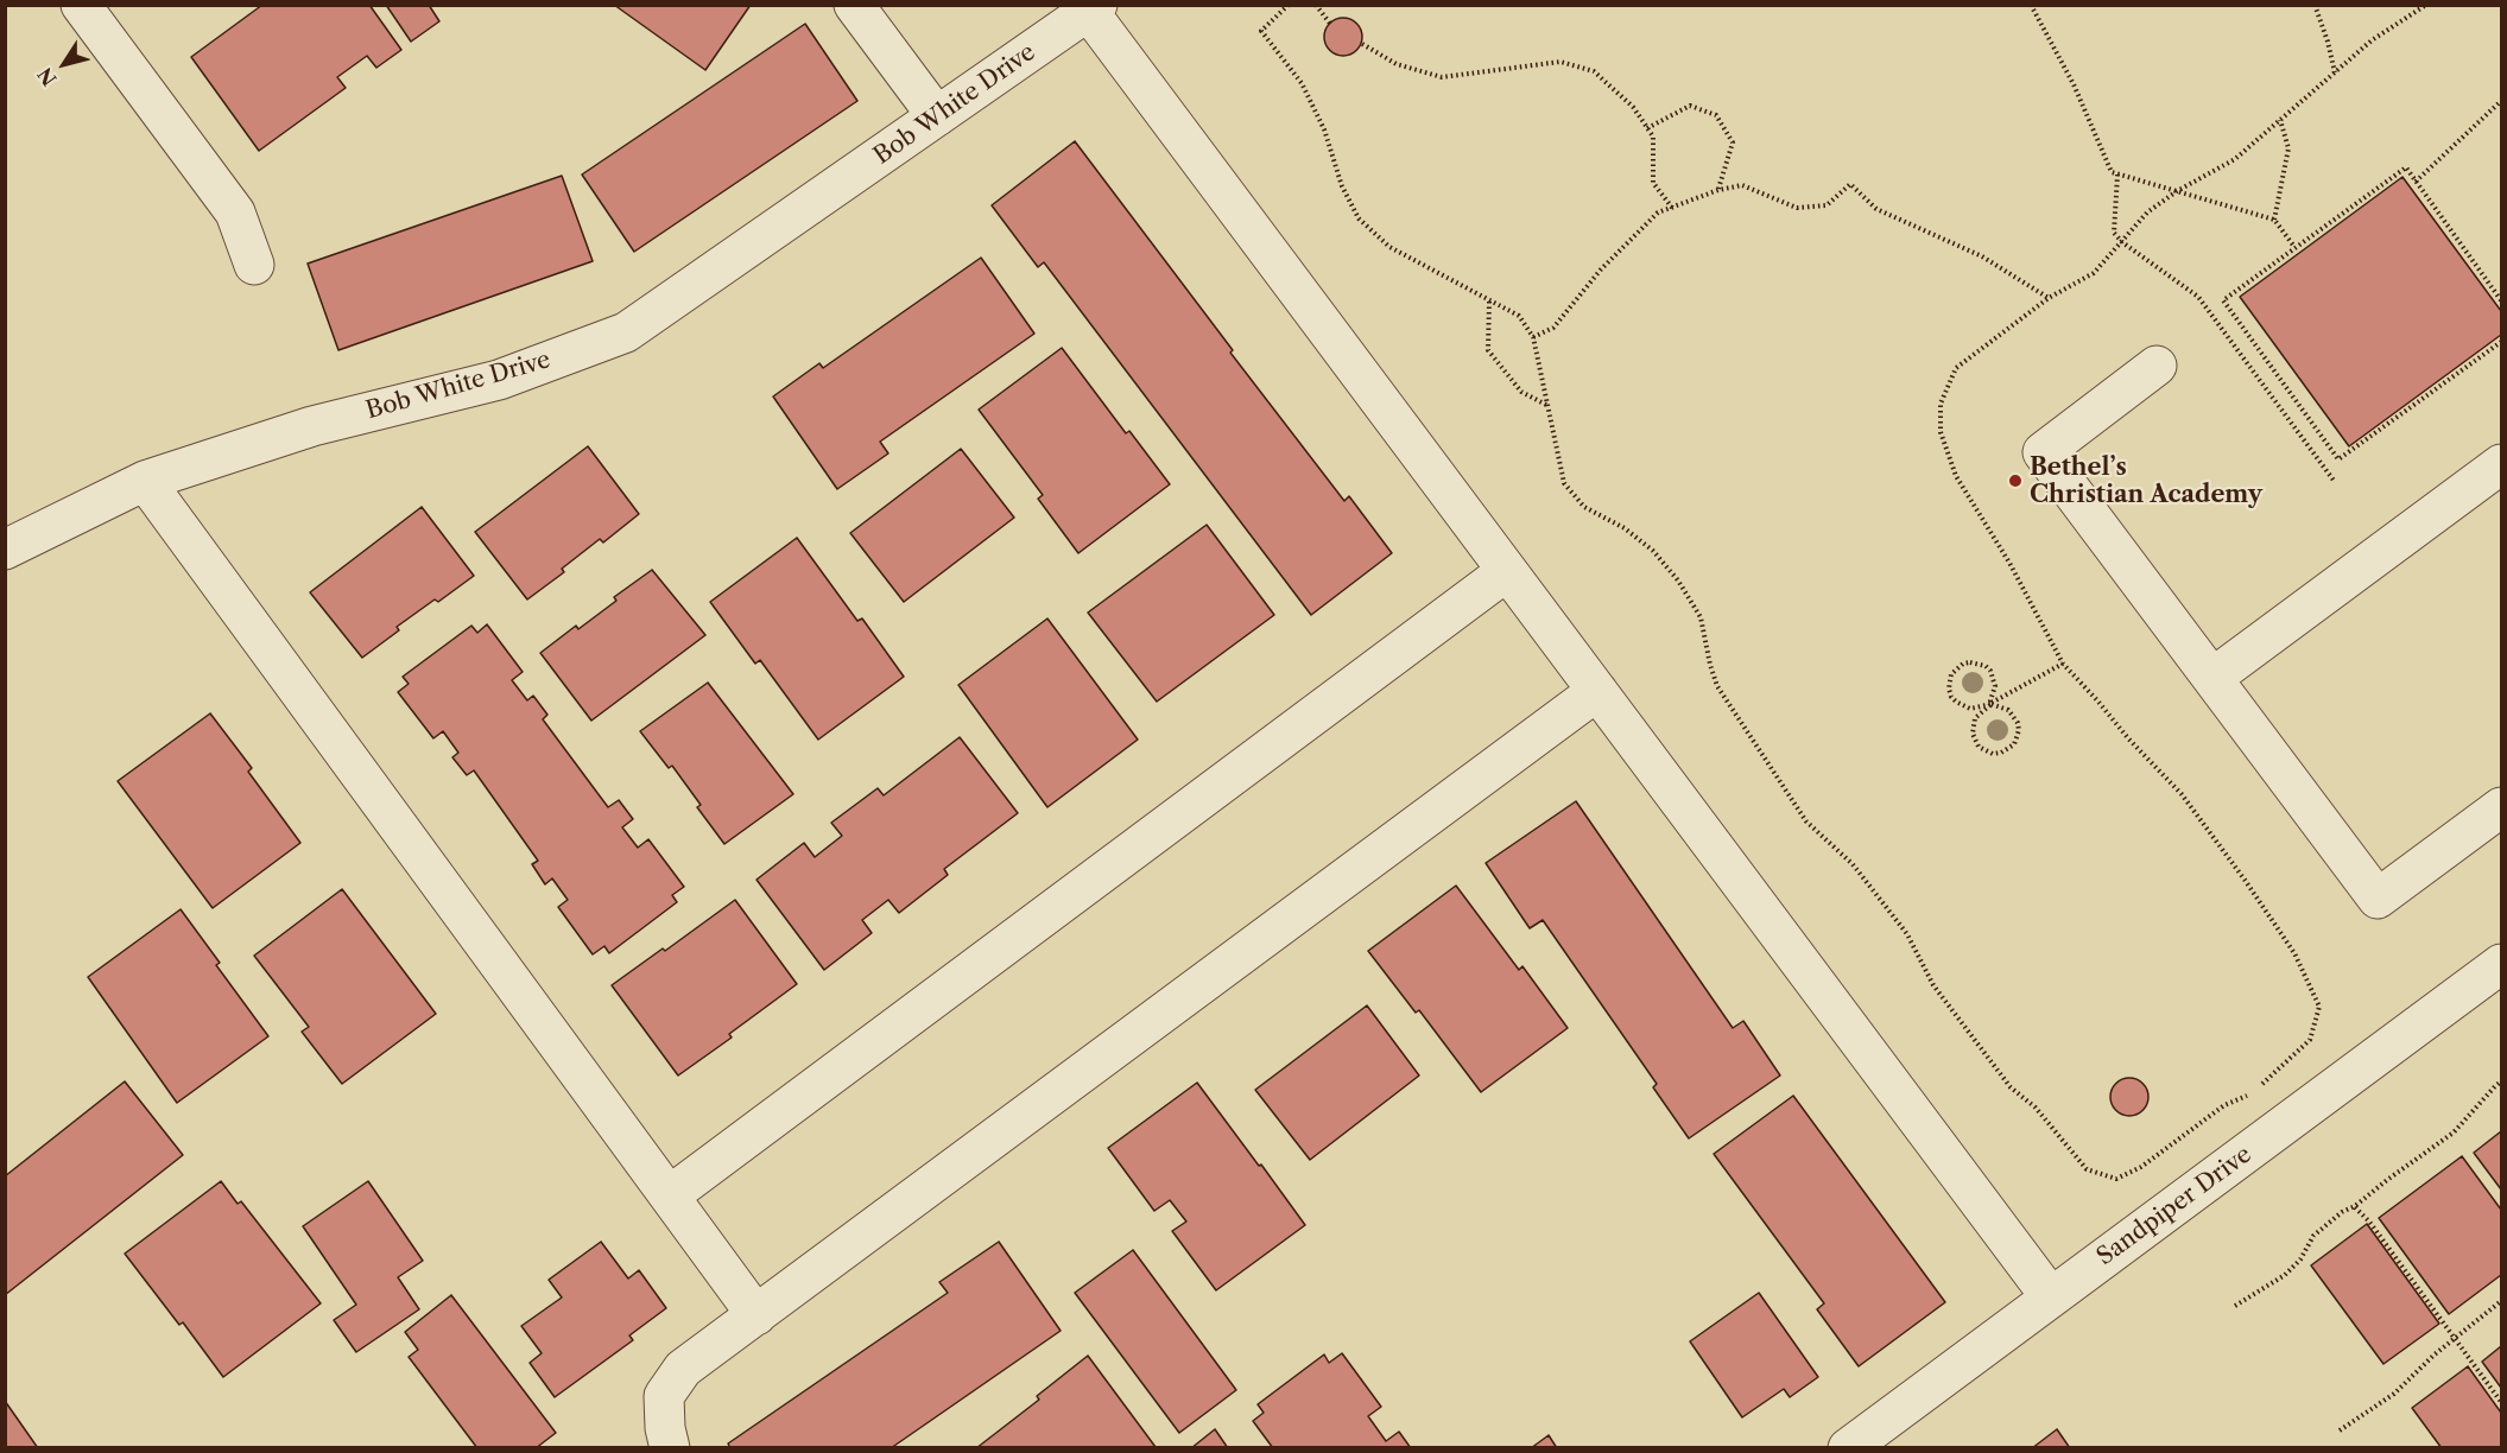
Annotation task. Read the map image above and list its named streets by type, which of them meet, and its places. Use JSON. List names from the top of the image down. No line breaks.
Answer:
{"streets":{"street":["Bob White Drive","Sandpiper Drive"]},"places":["Bethel’s Christian Academy"],"north":"bottom left"}
